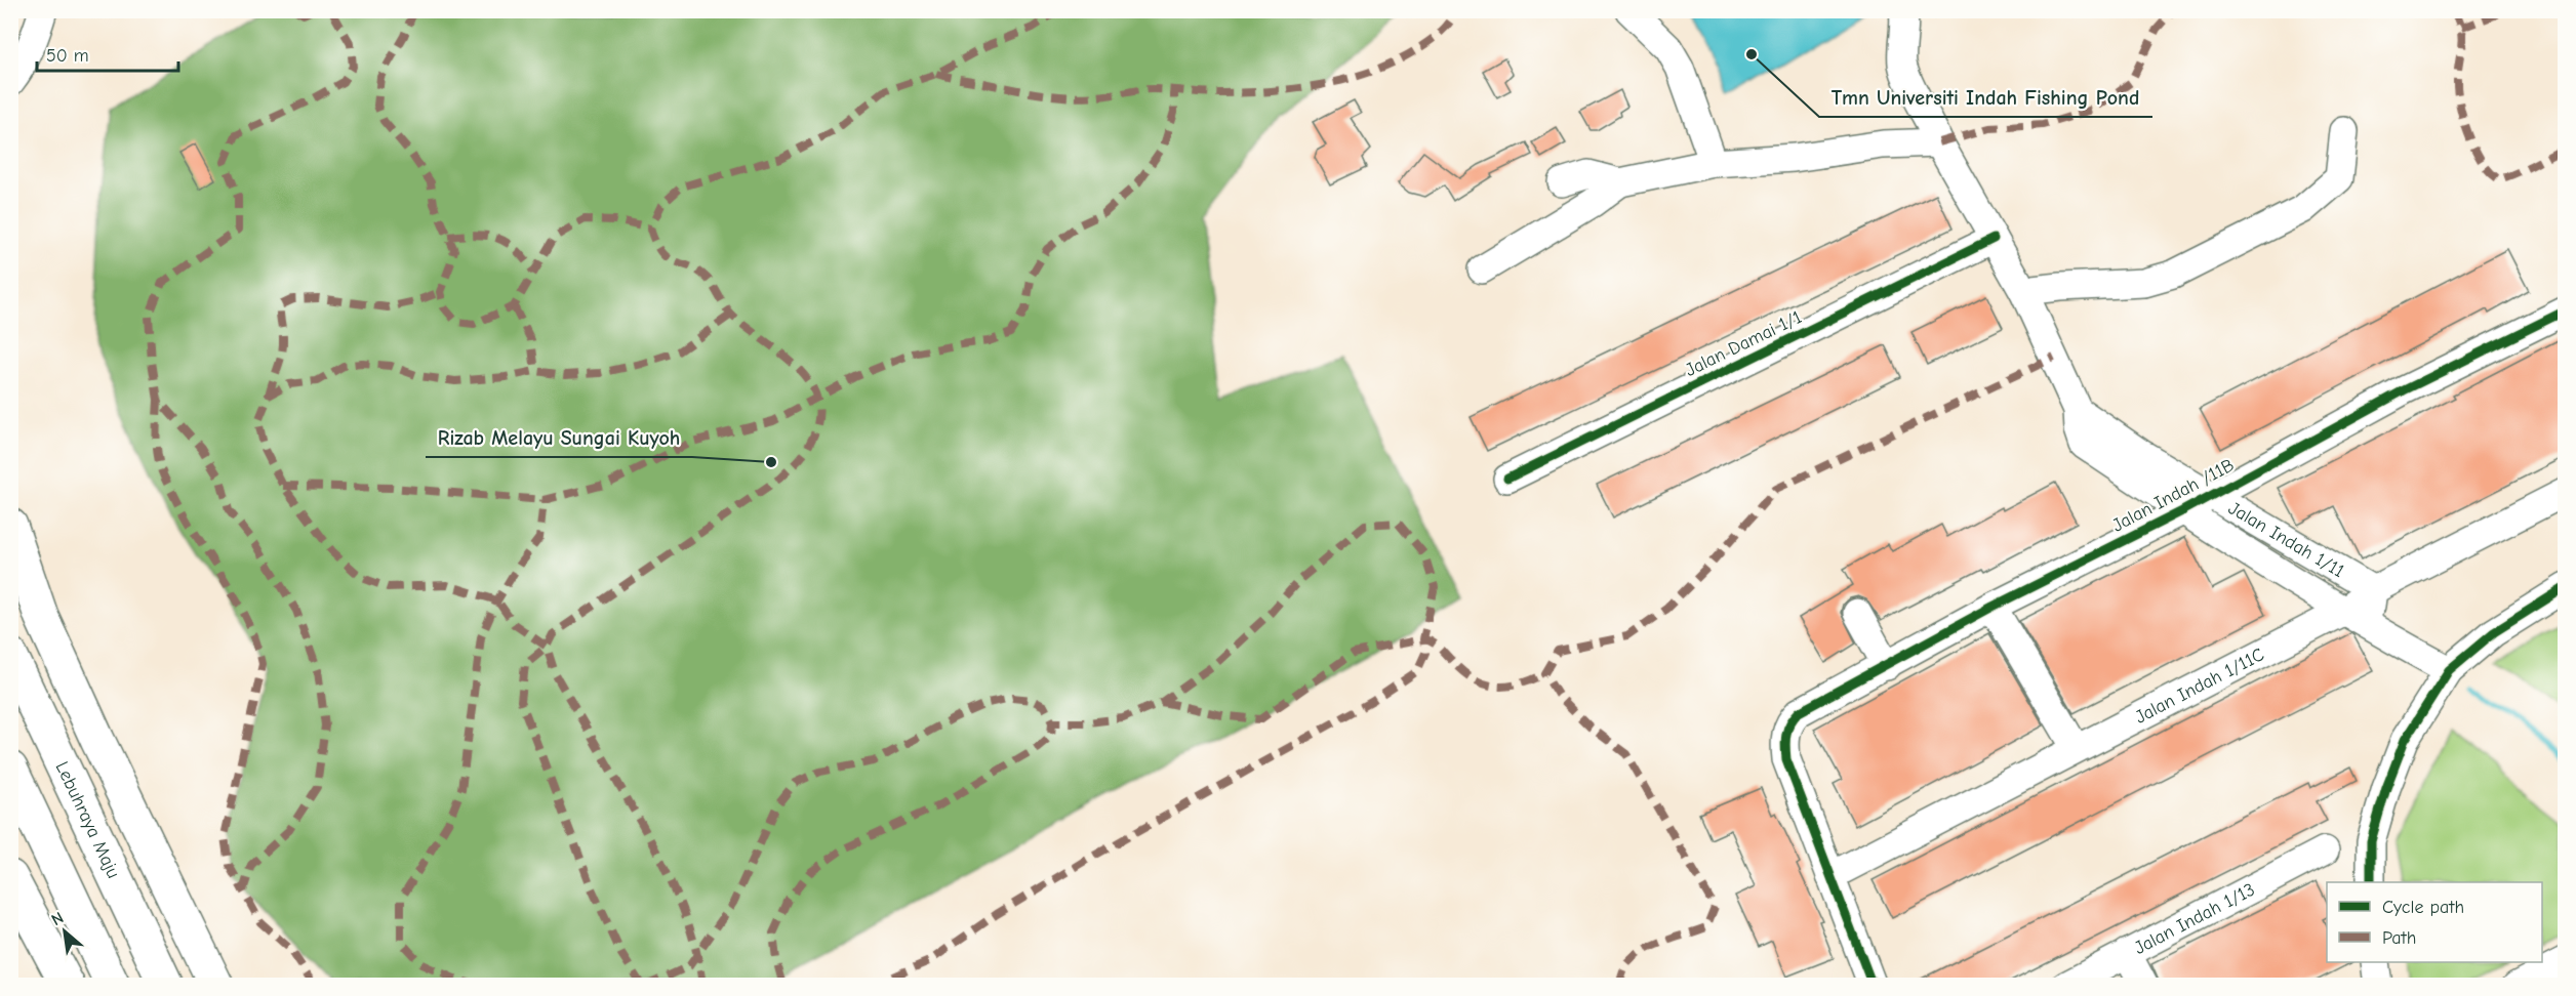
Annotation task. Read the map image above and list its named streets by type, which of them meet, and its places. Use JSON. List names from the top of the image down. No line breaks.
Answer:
{"streets":{"highway":["Lebuhraya Maju"],"street":["Jalan Damai 1/1","Jalan Indah /11B","Jalan Indah 1/11","Jalan Indah 1/11C","Jalan Indah 1/13"]},"crossings":[["Jalan Damai 1/1","Jalan Indah 1/11"],["Jalan Indah /11B","Jalan Indah 1/11"],["Jalan Indah /11B","Jalan Indah 1/11C"],["Jalan Indah 1/11","Jalan Indah 1/11C"]],"places":["Tmn Universiti Indah Fishing Pond","Rizab Melayu Sungai Kuyoh"],"legend":["Cycle path","Path"],"scale_bar":"50 m","north":"top left"}
